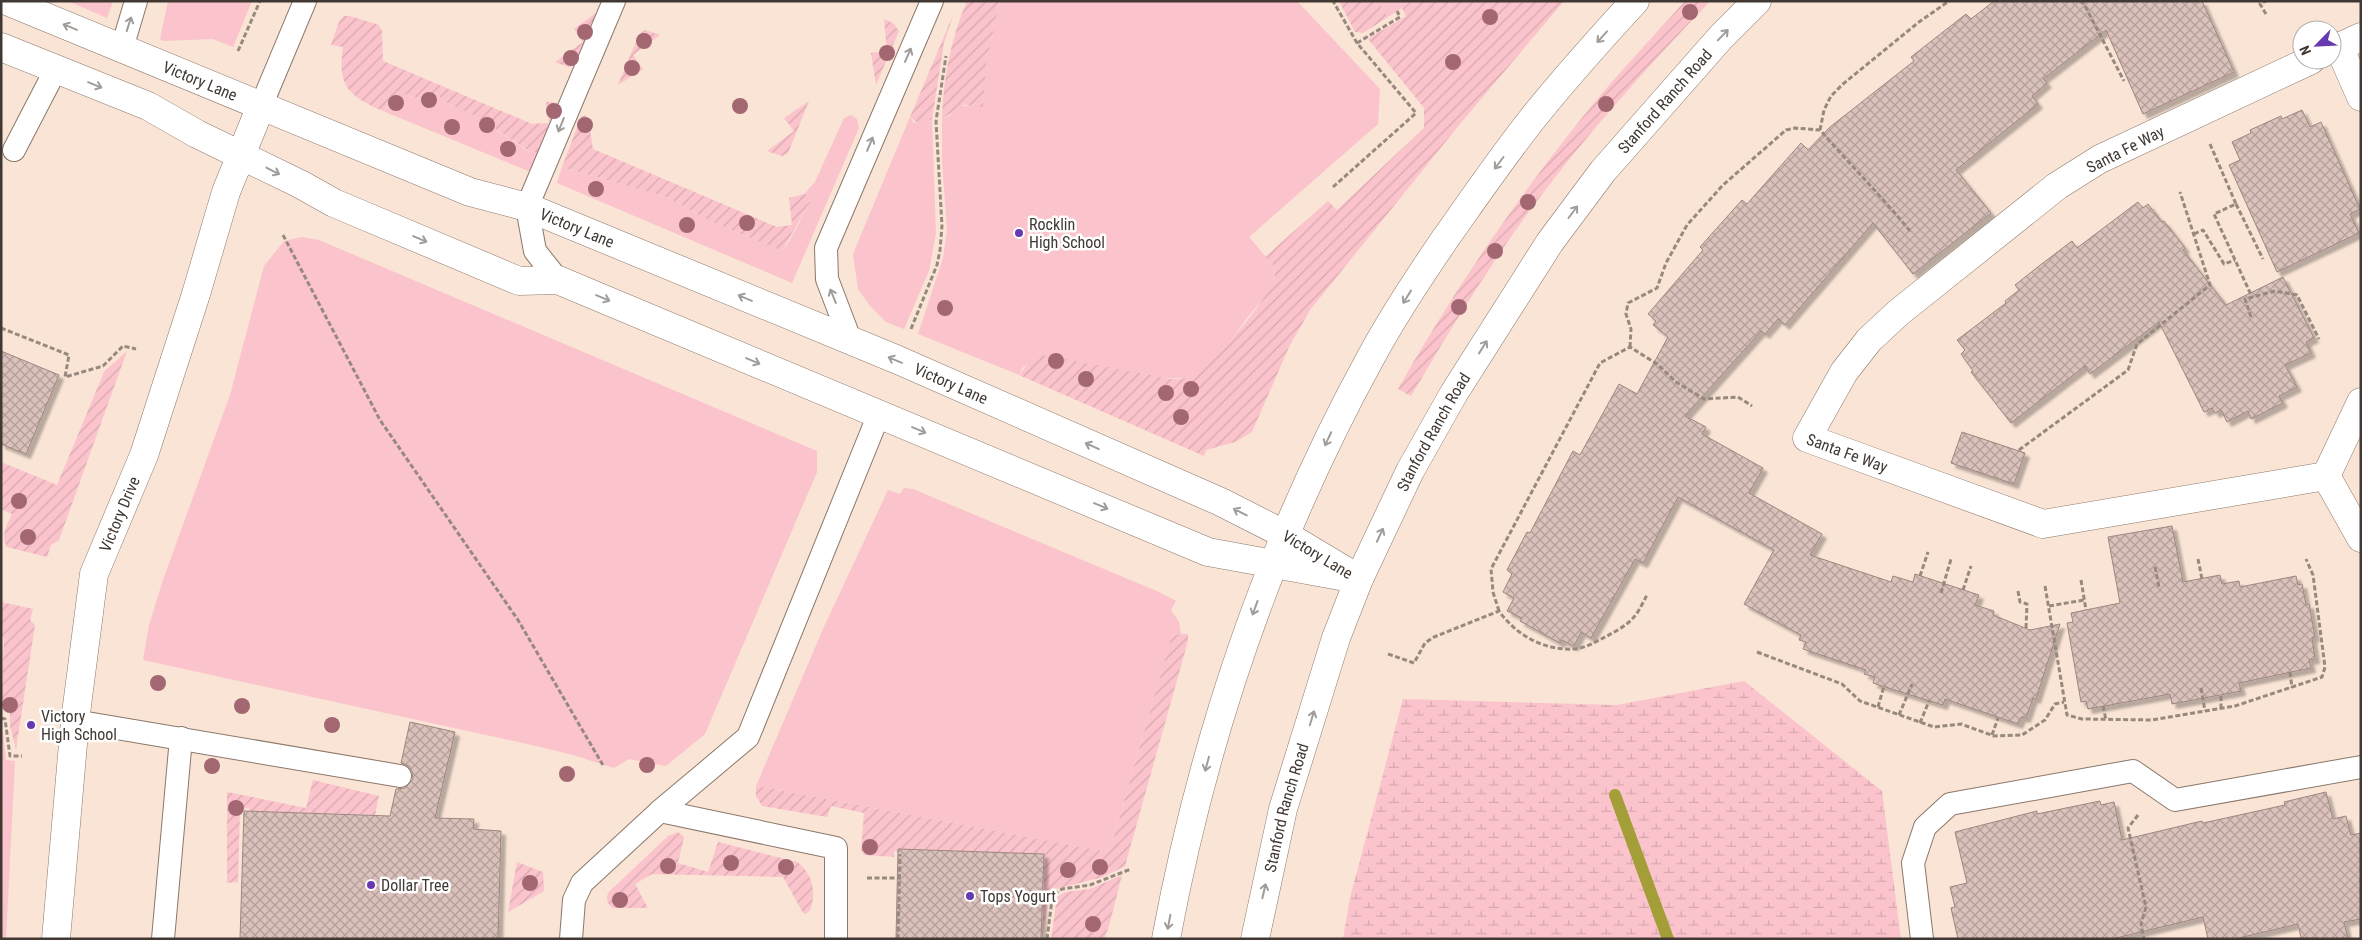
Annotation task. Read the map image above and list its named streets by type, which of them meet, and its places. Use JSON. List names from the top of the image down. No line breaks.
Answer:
{"streets":{"street":["Victory Lane","Stanford Ranch Road","Santa Fe Way","Victory Drive"]},"crossings":[["Victory Lane","Stanford Ranch Road"],["Victory Lane","Victory Drive"]],"places":["Rocklin High School","Victory High School","Dollar Tree","Tops Yogurt"],"north":"bottom left"}
